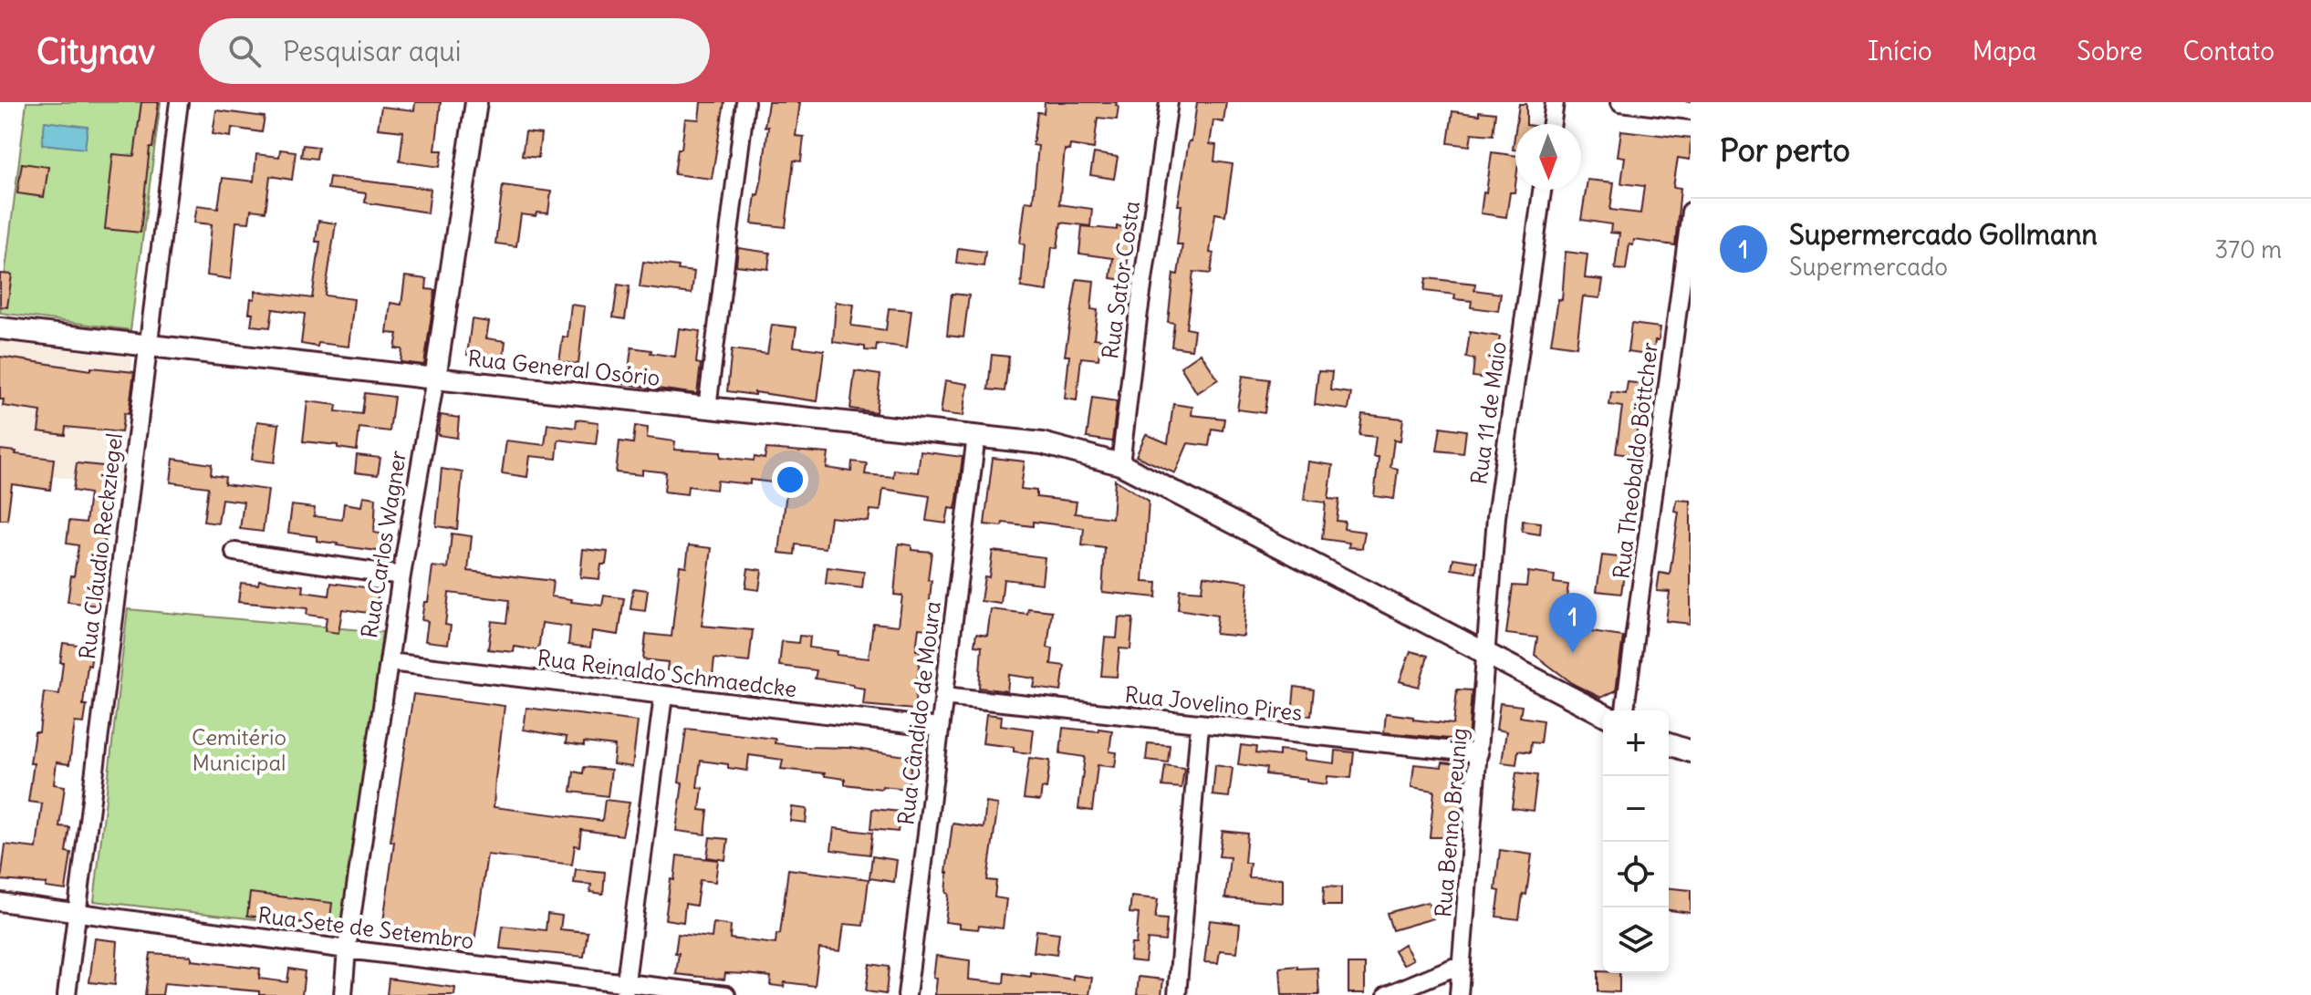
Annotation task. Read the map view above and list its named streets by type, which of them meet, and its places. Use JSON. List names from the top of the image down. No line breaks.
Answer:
{"streets":{"main road":["Rua General Osório","Rua Carlos Wagner"],"street":["Rua Sator Costa","Rua 11 de Maio","Rua Theobaldo Böttcher","Rua Cláudio Reckziegel","Rua Reinaldo Schmaedcke","Rua Jovelino Pires","Rua Cândido de Moura","Rua Benno Breunig","Rua Sete de Setembro"]},"crossings":[["Rua Sator Costa","Rua General Osório"],["Rua General Osório","Rua 11 de Maio"],["Rua General Osório","Rua Carlos Wagner"],["Rua General Osório","Rua Cláudio Reckziegel"],["Rua General Osório","Rua Cândido de Moura"],["Rua General Osório","Rua Benno Breunig"],["Rua 11 de Maio","Rua Benno Breunig"],["Rua Carlos Wagner","Rua Reinaldo Schmaedcke"],["Rua Carlos Wagner","Rua Sete de Setembro"],["Rua Cláudio Reckziegel","Rua Sete de Setembro"],["Rua Reinaldo Schmaedcke","Rua Cândido de Moura"],["Rua Jovelino Pires","Rua Cândido de Moura"],["Rua Jovelino Pires","Rua Benno Breunig"]],"parks":["Cemitério Municipal"],"north":"bottom","page":{"header":"Citynav","search":"Pesquisar aqui","nav":["Início","Mapa","Sobre","Contato"],"heading":"Por perto","list":[{"mark":"1","name":"Supermercado Gollmann","note":"Supermercado","value":"370 m"}],"pins":"1","map_buttons":["+","−"]}}
